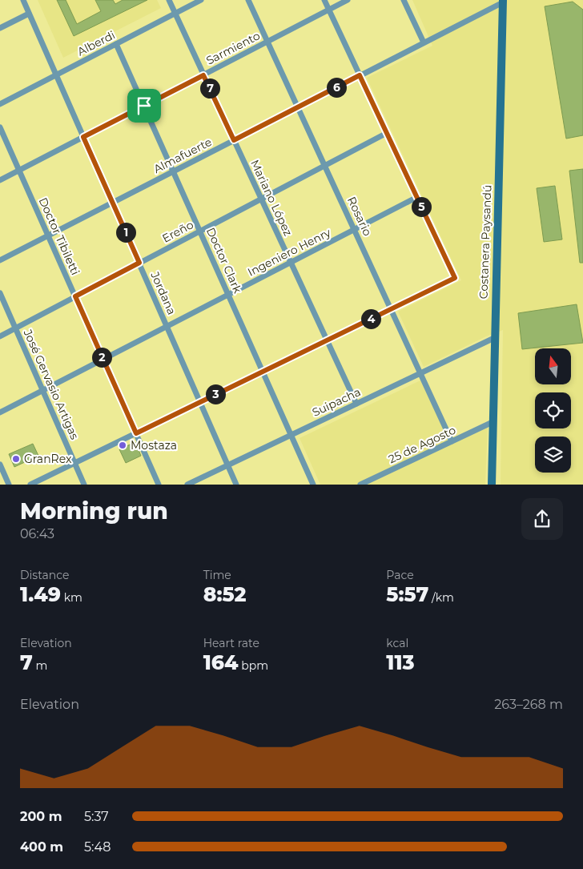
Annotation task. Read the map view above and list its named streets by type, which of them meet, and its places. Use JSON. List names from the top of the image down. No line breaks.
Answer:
{"streets":{"main road":["Costanera Paysandú"],"street":["Alberdi","Sarmiento","Almafuerte","Mariano López","Rosario","Ereño","Doctor Tibiletti","Ingeniero Henry","Doctor Clark","Jordana","José Gervasio Artigas","Suipacha","25 de Agosto"]},"crossings":[["Alberdi","Mariano López"],["Alberdi","Doctor Clark"],["Alberdi","Jordana"],["Sarmiento","Mariano López"],["Sarmiento","Rosario"],["Sarmiento","Doctor Tibiletti"],["Sarmiento","Doctor Clark"],["Sarmiento","Jordana"],["Almafuerte","Mariano López"],["Almafuerte","Rosario"],["Almafuerte","Doctor Tibiletti"],["Almafuerte","Costanera Paysandú"],["Almafuerte","Doctor Clark"],["Almafuerte","Jordana"],["Mariano López","Ereño"],["Mariano López","Ingeniero Henry"],["Mariano López","Suipacha"],["Rosario","Ereño"],["Rosario","Ingeniero Henry"],["Rosario","Suipacha"],["Rosario","25 de Agosto"],["Ereño","Doctor Tibiletti"],["Ereño","Doctor Clark"],["Ereño","Jordana"],["Ereño","José Gervasio Artigas"],["Doctor Tibiletti","Ingeniero Henry"],["Costanera Paysandú","Suipacha"],["Costanera Paysandú","25 de Agosto"],["Ingeniero Henry","Doctor Clark"],["Ingeniero Henry","Jordana"],["Ingeniero Henry","José Gervasio Artigas"],["Doctor Clark","Suipacha"],["Jordana","Suipacha"]],"places":["Mostaza","GranRex"],"north":"top","page":{"pins":["6","7","5","1","4","2","3"],"heading":["Morning run","06:43"],"stats":[["Distance","1.49 km"],["Time","8:52"],["Pace","5:57 /km"],["Elevation","7 m"],["Heart rate","164 bpm"],["kcal","113"]],"chart":["Elevation","263–268 m"],"list":[{"name":"200 m","note":"5:37"},{"name":"400 m","note":"5:48"}]}}
